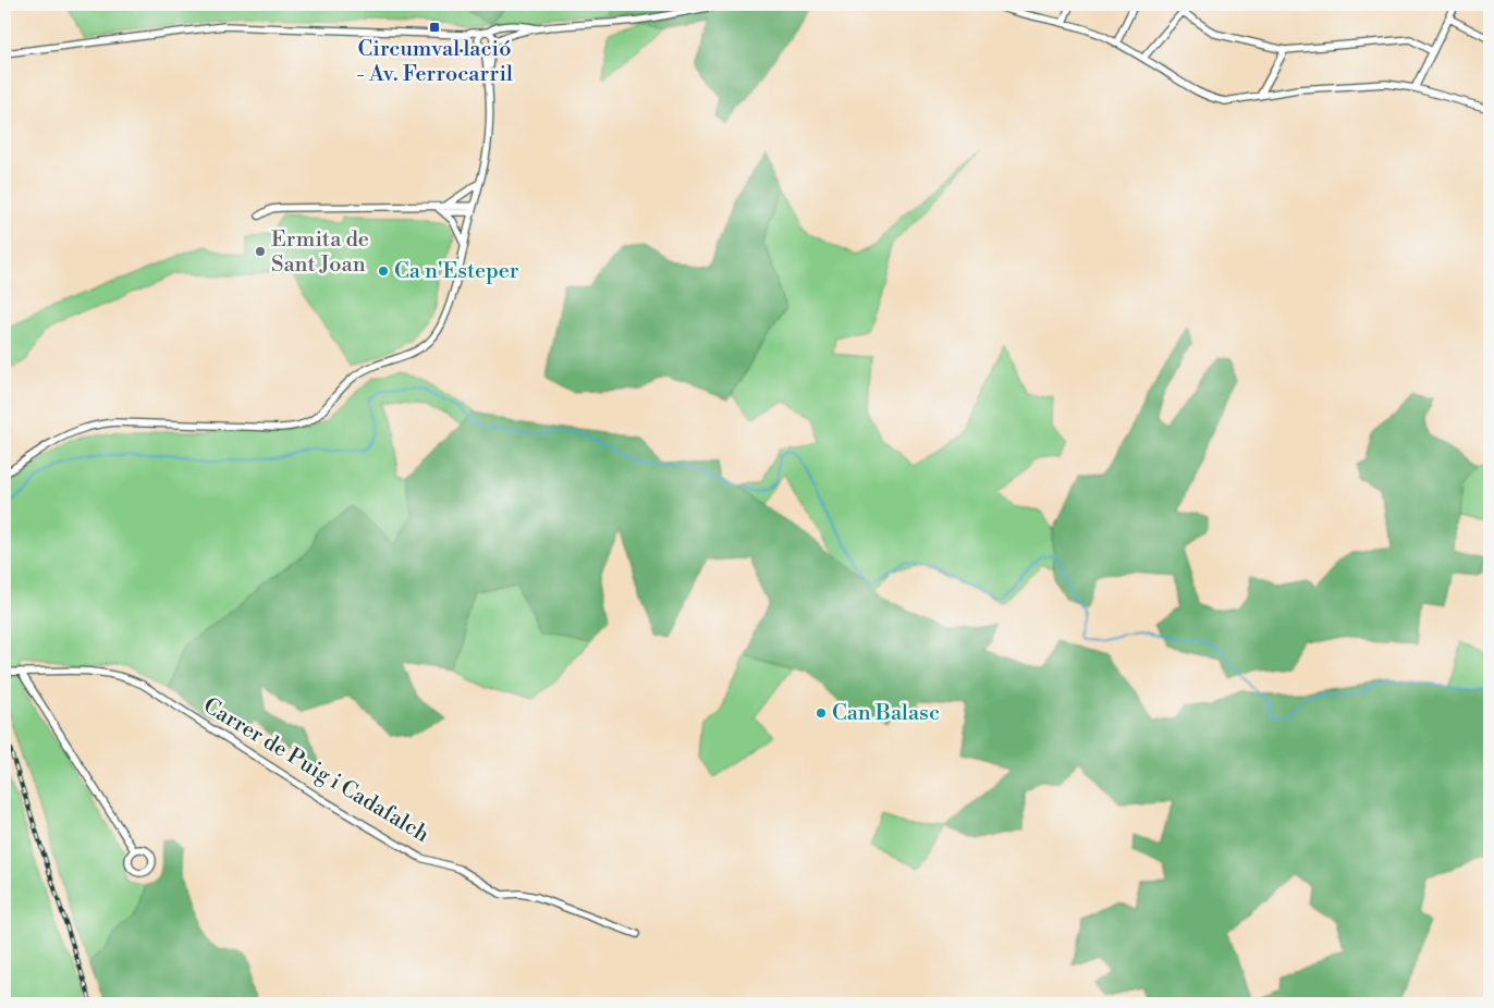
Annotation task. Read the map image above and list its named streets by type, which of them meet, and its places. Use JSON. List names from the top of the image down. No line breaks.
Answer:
{"streets":{"street":["Carrer de Puig i Cadafalch"]},"places":{"transit":["Circumval·lació - Av. Ferrocarril"],"other":["Ermita de Sant Joan","Ca n'Esteper","Can Balasc"]}}
